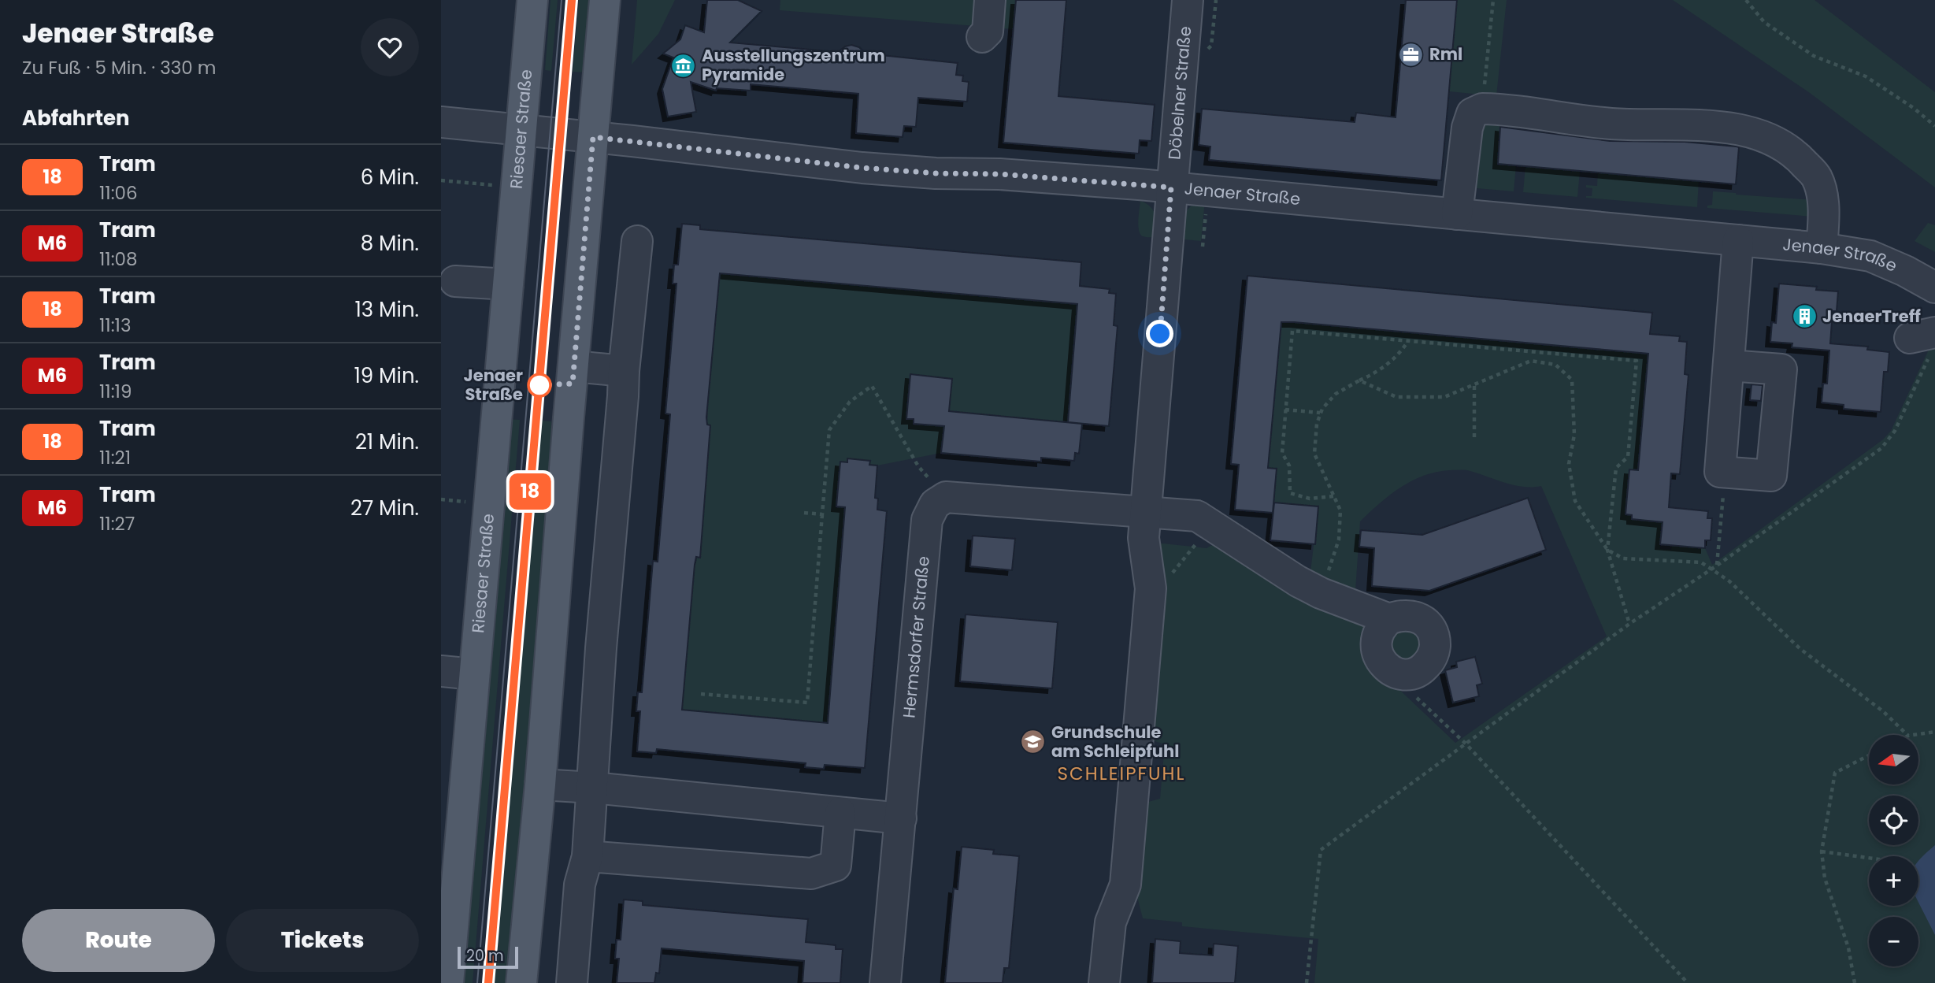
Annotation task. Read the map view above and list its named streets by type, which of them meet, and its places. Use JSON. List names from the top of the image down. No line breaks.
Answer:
{"streets":{"main road":["Riesaer Straße"],"street":["Döbelner Straße","Jenaer Straße","Hermsdorfer Straße"]},"crossings":[["Döbelner Straße","Jenaer Straße"],["Riesaer Straße","Jenaer Straße"]],"districts":["SCHLEIPFUHL"],"places":{"office":["Rml"],"museum":["Ausstellungszentrum Pyramide"],"building":["JenaerTreff"],"other":["Jenaer Straße"],"school or university":["Grundschule am Schleipfuhl"]},"lines":["tram line 18"],"scale_bar":"20 m","north":"left","page":{"heading":[["Jenaer Straße","Zu Fuß · 5 Min. · 330 m"],"Abfahrten"],"on_map":"18","list":[{"mark":"18","name":"Tram","note":"11:06","value":"6 Min."},{"mark":"M6","name":"Tram","note":"11:08","value":"8 Min."},{"mark":"18","name":"Tram","note":"11:13","value":"13 Min."},{"mark":"M6","name":"Tram","note":"11:19","value":"19 Min."},{"mark":"18","name":"Tram","note":"11:21","value":"21 Min."},{"mark":"M6","name":"Tram","note":"11:27","value":"27 Min."}],"map_buttons":["+","−"],"buttons":["Route","Tickets"],"scale":"20 m"}}
